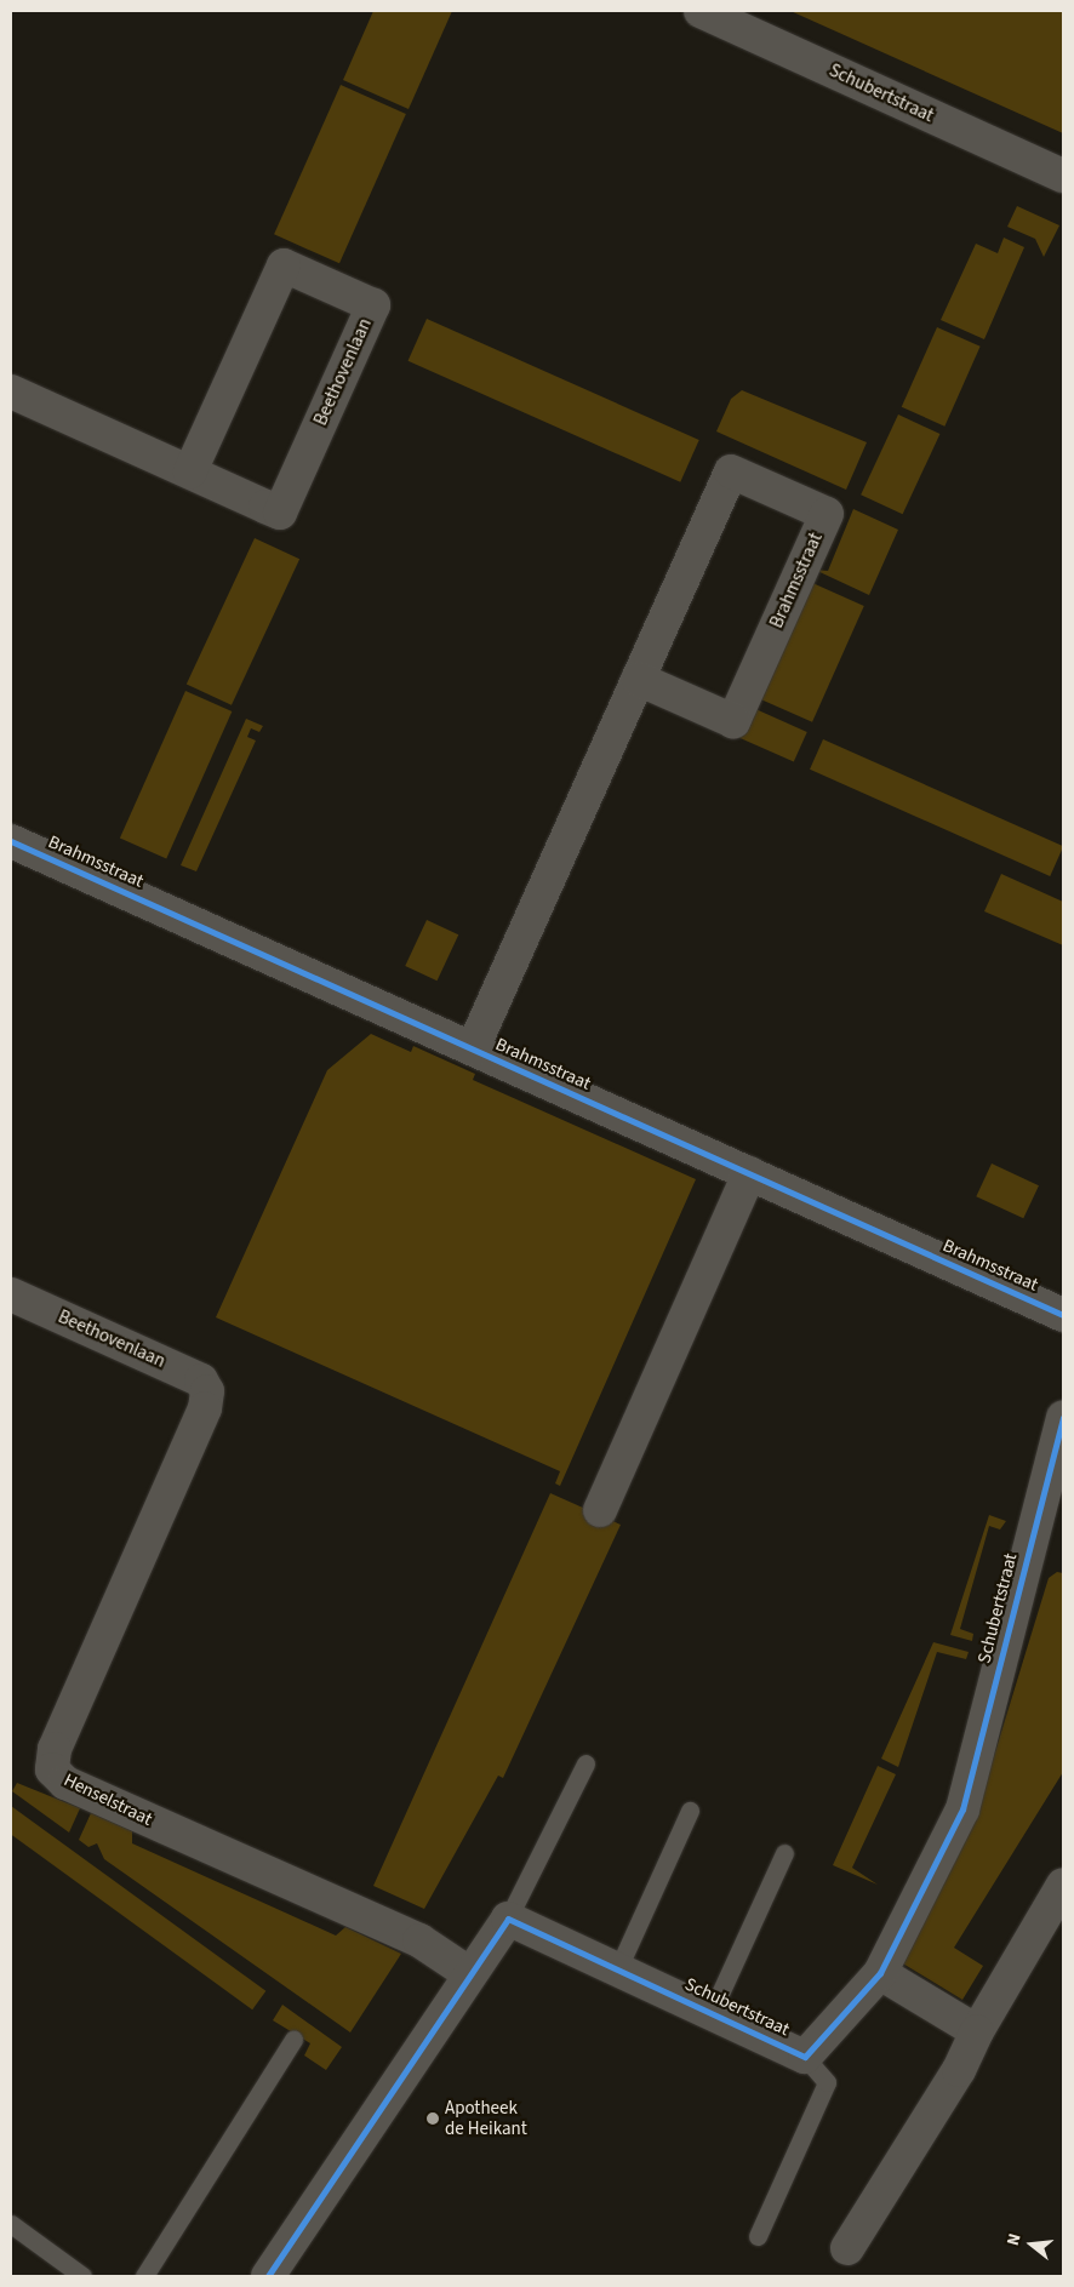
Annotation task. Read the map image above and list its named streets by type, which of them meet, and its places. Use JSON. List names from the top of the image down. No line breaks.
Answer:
{"streets":{"street":["Schubertstraat","Beethovenlaan","Brahmsstraat","Henselstraat"]},"crossings":[["Beethovenlaan","Henselstraat"]],"places":["Apotheek de Heikant"],"north":"left"}
